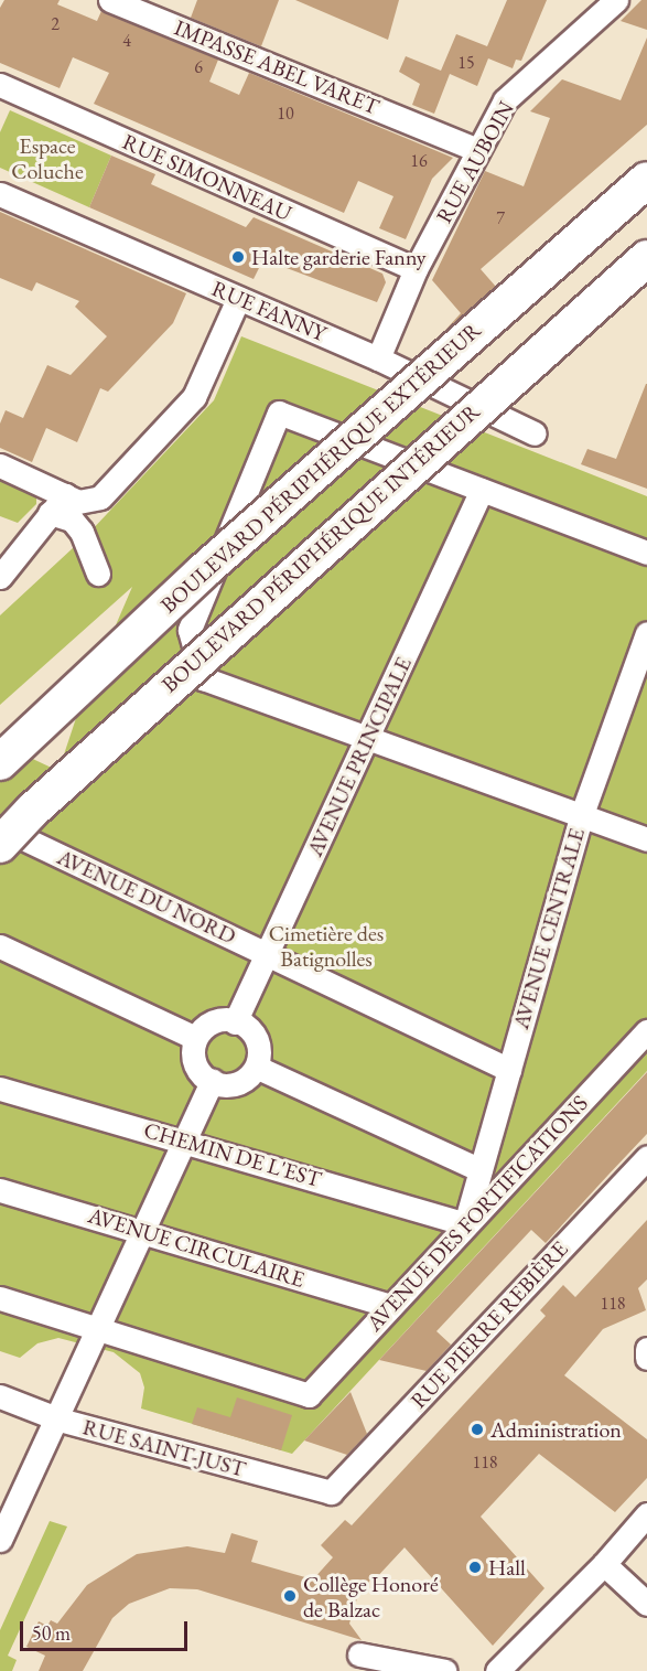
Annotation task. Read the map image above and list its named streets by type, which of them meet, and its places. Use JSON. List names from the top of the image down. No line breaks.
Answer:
{"streets":{"highway":["BOULEVARD PÉRIPHÉRIQUE EXTÉRIEUR","BOULEVARD PÉRIPHÉRIQUE INTÉRIEUR"],"street":["IMPASSE ABEL VARET","RUE AUBOIN","RUE SIMONNEAU","RUE FANNY","AVENUE PRINCIPALE","AVENUE DU NORD","AVENUE CENTRALE","CHEMIN DE L'EST","AVENUE DES FORTIFICATIONS","AVENUE CIRCULAIRE","RUE PIERRE REBIÈRE","RUE SAINT-JUST"]},"crossings":[["IMPASSE ABEL VARET","RUE AUBOIN"],["RUE AUBOIN","RUE SIMONNEAU"],["RUE AUBOIN","RUE FANNY"],["AVENUE PRINCIPALE","AVENUE DU NORD"],["AVENUE DU NORD","AVENUE CENTRALE"],["AVENUE CENTRALE","CHEMIN DE L'EST"],["AVENUE CENTRALE","AVENUE DES FORTIFICATIONS"],["CHEMIN DE L'EST","AVENUE DES FORTIFICATIONS"],["AVENUE DES FORTIFICATIONS","AVENUE CIRCULAIRE"],["RUE PIERRE REBIÈRE","RUE SAINT-JUST"]],"parks":["Espace Coluche","Cimetière des Batignolles"],"places":["Halte garderie Fanny","Administration","Hall","Collège Honoré de Balzac"],"house_numbers":["2","4","15","6","10","16","7","118","118"],"scale_bar":"50 m"}
